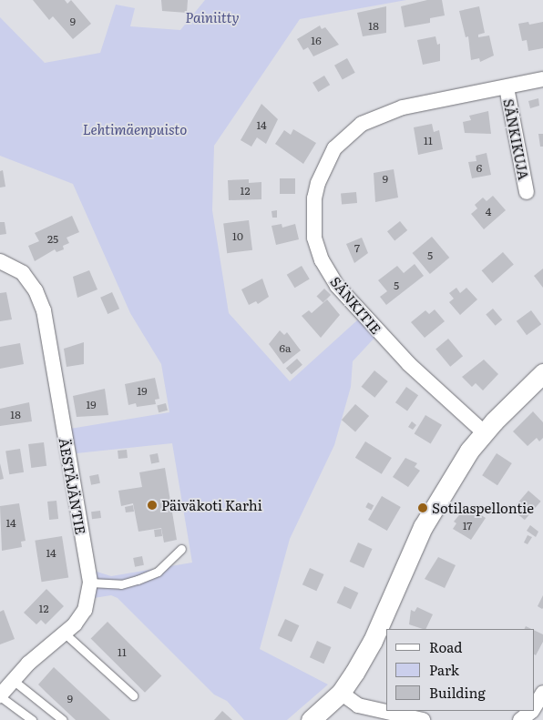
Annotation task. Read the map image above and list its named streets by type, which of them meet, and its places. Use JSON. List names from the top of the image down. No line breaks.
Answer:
{"streets":{"street":["SÄNKIKUJA","SÄNKITIE","ÄESTÄJÄNTIE"]},"crossings":[["SÄNKIKUJA","SÄNKITIE"]],"parks":["Painiitty","Lehtimäenpuisto"],"places":["Päiväkoti Karhi","Sotilaspellontie"],"house_numbers":["9","18","16","14","11","6","9","12","4","10","25","7","5","5","6a","19","19","18","14","17","14","12","11","9"],"legend":["Road","Park","Building"]}
